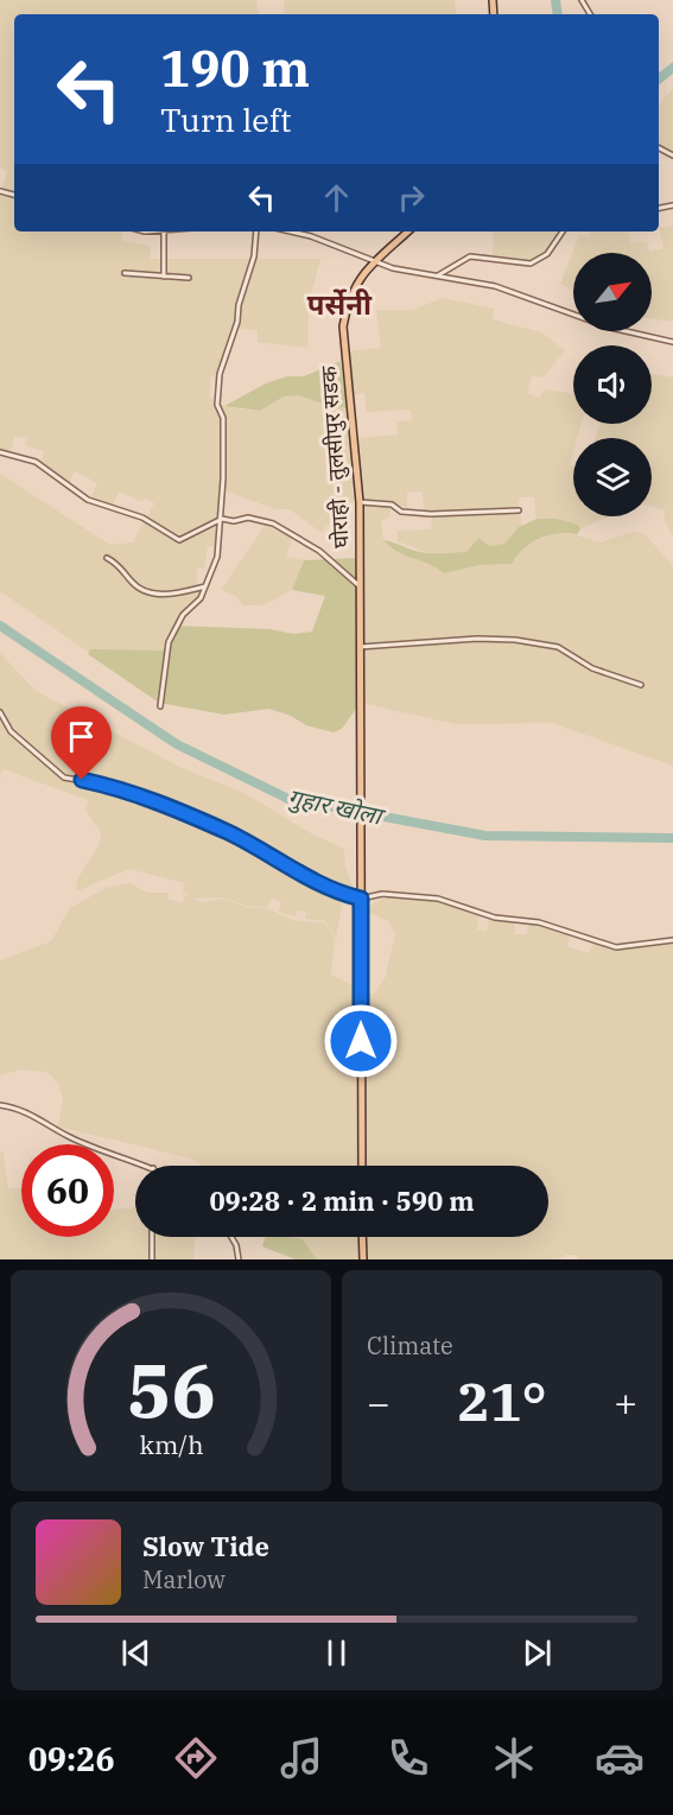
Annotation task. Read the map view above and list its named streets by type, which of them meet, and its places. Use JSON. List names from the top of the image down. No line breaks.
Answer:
{"streets":{"main road":["घोराही - तुलसीपुर सडक"]},"districts":["पर्सेनी"],"water":["गुहार खोला"],"north":"top right","page":{"turn":["190 m","Turn left"],"limit":"60","trip":"09:28 · 2 min · 590 m","tile":"Climate","heat":["−","21°","+"],"song":["Slow Tide","Marlow"],"tabs":"09:26","gauge":["56","km/h"]}}
